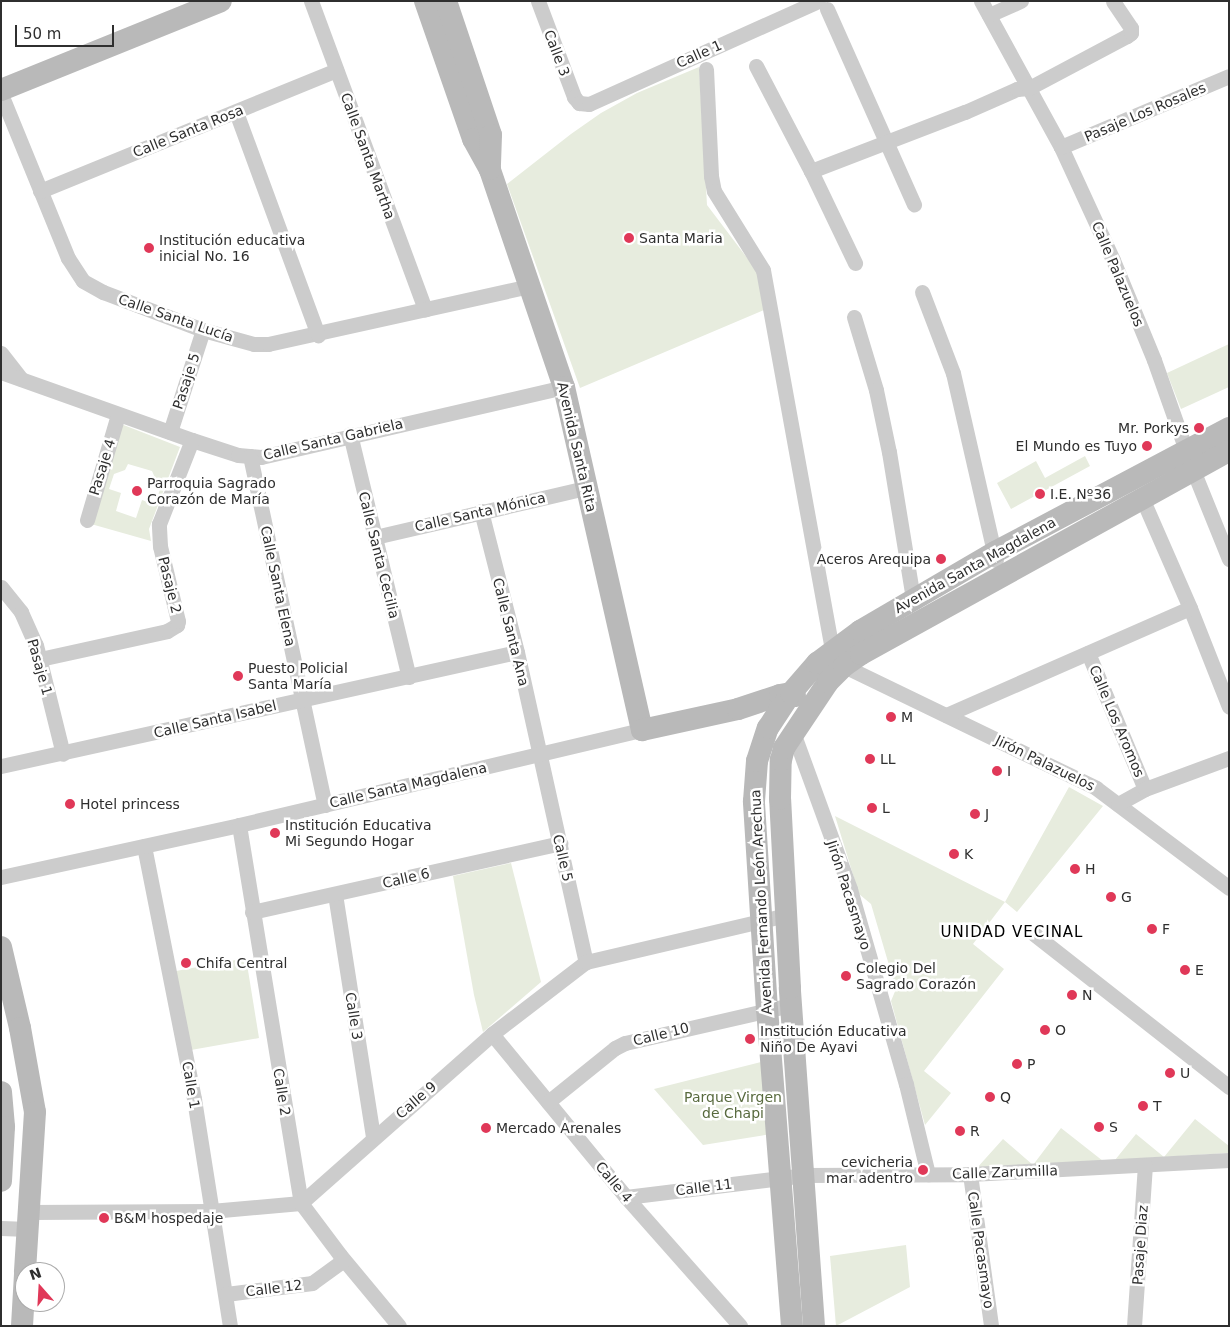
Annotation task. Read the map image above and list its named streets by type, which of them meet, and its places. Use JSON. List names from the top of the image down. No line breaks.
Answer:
{"streets":{"main road":["Avenida Santa Rita","Avenida Santa Magdalena","Calle Santa Magdalena","Avenida Fernando León Arechua"],"street":["Calle 3","Calle 1","Pasaje Los Rosales","Calle Santa Rosa","Calle Santa Martha","Calle Palazuelos","Calle Santa Lucía","Pasaje 5","Calle Santa Gabriela","Pasaje 4","Calle Santa Mónica","Calle Santa Cecilia","Pasaje 2","Calle Santa Elena","Calle Santa Ana","Pasaje 1","Calle Santa Isabel","Calle Los Aromos","Jirón Palazuelos","Calle 5","Calle 6","Jirón Pacasmayo","Calle 10","Calle 2","Calle 9","Calle Zarumilla","Calle 4","Calle 11","Pasaje Diaz","Calle Pacasmayo","Calle 12"]},"crossings":[["Calle 3","Calle 1"],["Calle 3","Calle 6"],["Calle 3","Calle 9"],["Calle 1","Calle Santa Magdalena"],["Calle 1","Calle 12"],["Pasaje Los Rosales","Calle Palazuelos"],["Calle Santa Rosa","Calle Santa Martha"],["Calle Santa Rosa","Calle Santa Lucía"],["Calle Santa Martha","Calle Santa Lucía"],["Calle Palazuelos","Avenida Santa Magdalena"],["Calle Santa Lucía","Pasaje 5"],["Calle Santa Lucía","Avenida Santa Rita"],["Pasaje 5","Calle Santa Gabriela"],["Calle Santa Gabriela","Avenida Santa Rita"],["Calle Santa Gabriela","Pasaje 4"],["Calle Santa Gabriela","Calle Santa Cecilia"],["Calle Santa Gabriela","Pasaje 2"],["Calle Santa Gabriela","Calle Santa Elena"],["Avenida Santa Rita","Calle Santa Mónica"],["Avenida Santa Rita","Calle Santa Magdalena"],["Calle Santa Mónica","Calle Santa Cecilia"],["Calle Santa Mónica","Calle Santa Ana"],["Calle Santa Cecilia","Calle Santa Isabel"],["Avenida Santa Magdalena","Jirón Palazuelos"],["Avenida Santa Magdalena","Calle Santa Magdalena"],["Avenida Santa Magdalena","Jirón Pacasmayo"],["Avenida Santa Magdalena","Avenida Fernando León Arechua"],["Pasaje 2","Pasaje 1"],["Calle Santa Elena","Calle Santa Isabel"],["Calle Santa Elena","Calle Santa Magdalena"],["Calle Santa Ana","Calle Santa Isabel"],["Calle Santa Ana","Calle Santa Magdalena"],["Calle Santa Ana","Calle 5"],["Pasaje 1","Calle Santa Isabel"],["Calle Santa Magdalena","Calle 5"],["Calle Santa Magdalena","Calle 2"],["Calle 5","Calle 6"],["Calle 5","Calle 9"],["Calle 6","Calle 2"],["Jirón Pacasmayo","Avenida Fernando León Arechua"],["Jirón Pacasmayo","Calle Zarumilla"],["Avenida Fernando León Arechua","Calle 10"],["Avenida Fernando León Arechua","Calle 9"],["Avenida Fernando León Arechua","Calle Zarumilla"],["Avenida Fernando León Arechua","Calle 11"],["Calle 10","Calle 4"],["Calle 2","Calle 9"],["Calle 2","Calle 12"],["Calle 9","Calle 4"],["Calle Zarumilla","Calle 11"],["Calle Zarumilla","Pasaje Diaz"],["Calle Zarumilla","Calle Pacasmayo"],["Calle 4","Calle 11"]],"districts":["UNIDAD VECINAL"],"parks":["Parque Virgen de Chapi"],"places":["Santa Maria","Institución educativa inicial No. 16","Mr. Porkys","El Mundo es Tuyo","Parroquia Sagrado Corazón de María","I.E. Nº36","Aceros Arequipa","Puesto Policial Santa María","M","LL","I","Hotel princess","L","J","Institución Educativa Mi Segundo Hogar","K","H","G","F","Chifa Central","E","Colegio Del Sagrado Corazón","N","O","Institución Educativa Niño De Ayavi","P","U","Q","T","S","Mercado Arenales","R","cevicheria mar adentro","B&M hospedaje"],"scale_bar":"50 m","north":"top"}
